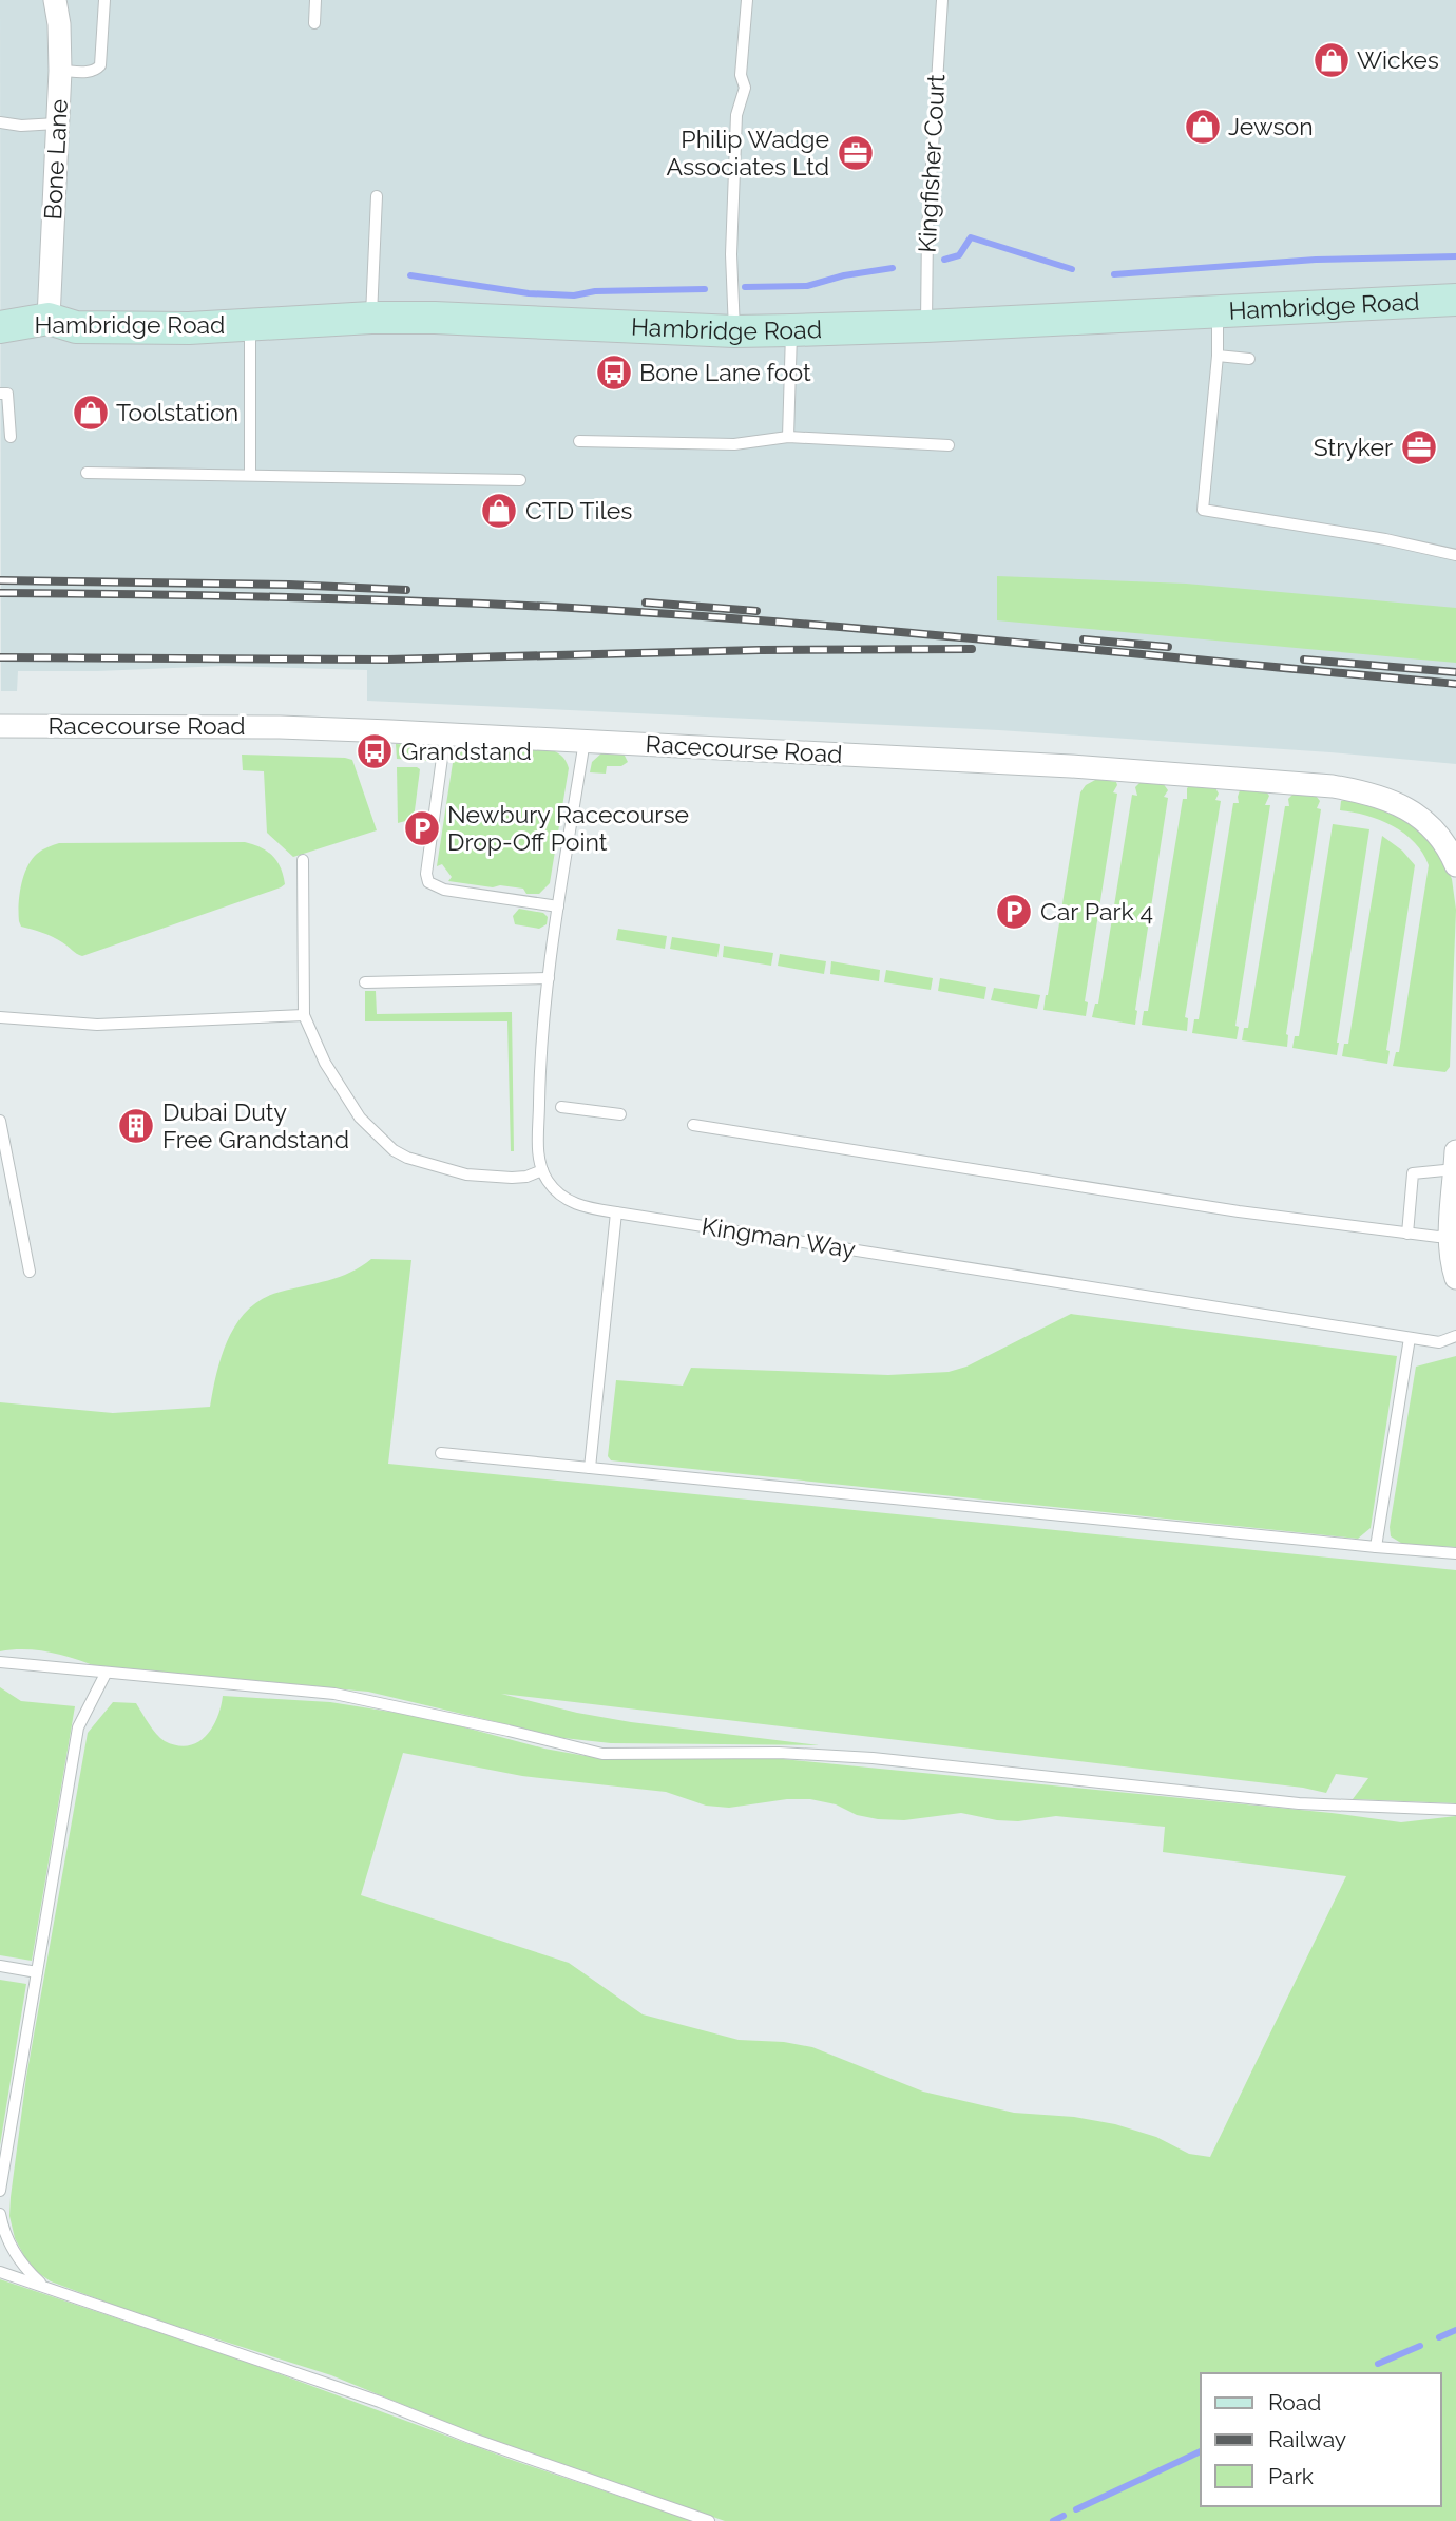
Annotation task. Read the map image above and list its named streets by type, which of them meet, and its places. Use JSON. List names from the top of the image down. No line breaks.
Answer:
{"streets":{"main road":["Hambridge Road"],"street":["Bone Lane","Racecourse Road"],"lane":["Kingfisher Court","Kingman Way"]},"crossings":[["Bone Lane","Hambridge Road"],["Kingfisher Court","Hambridge Road"]],"places":{"shop":["Wickes","Jewson","Toolstation","CTD Tiles"],"office":["Philip Wadge Associates Ltd","Stryker"],"bus stop":["Bone Lane foot","Grandstand"],"parking":["Newbury Racecourse Drop-Off Point","Car Park 4"],"building":["Dubai Duty Free Grandstand"]},"legend":["Road","Railway","Park"]}
